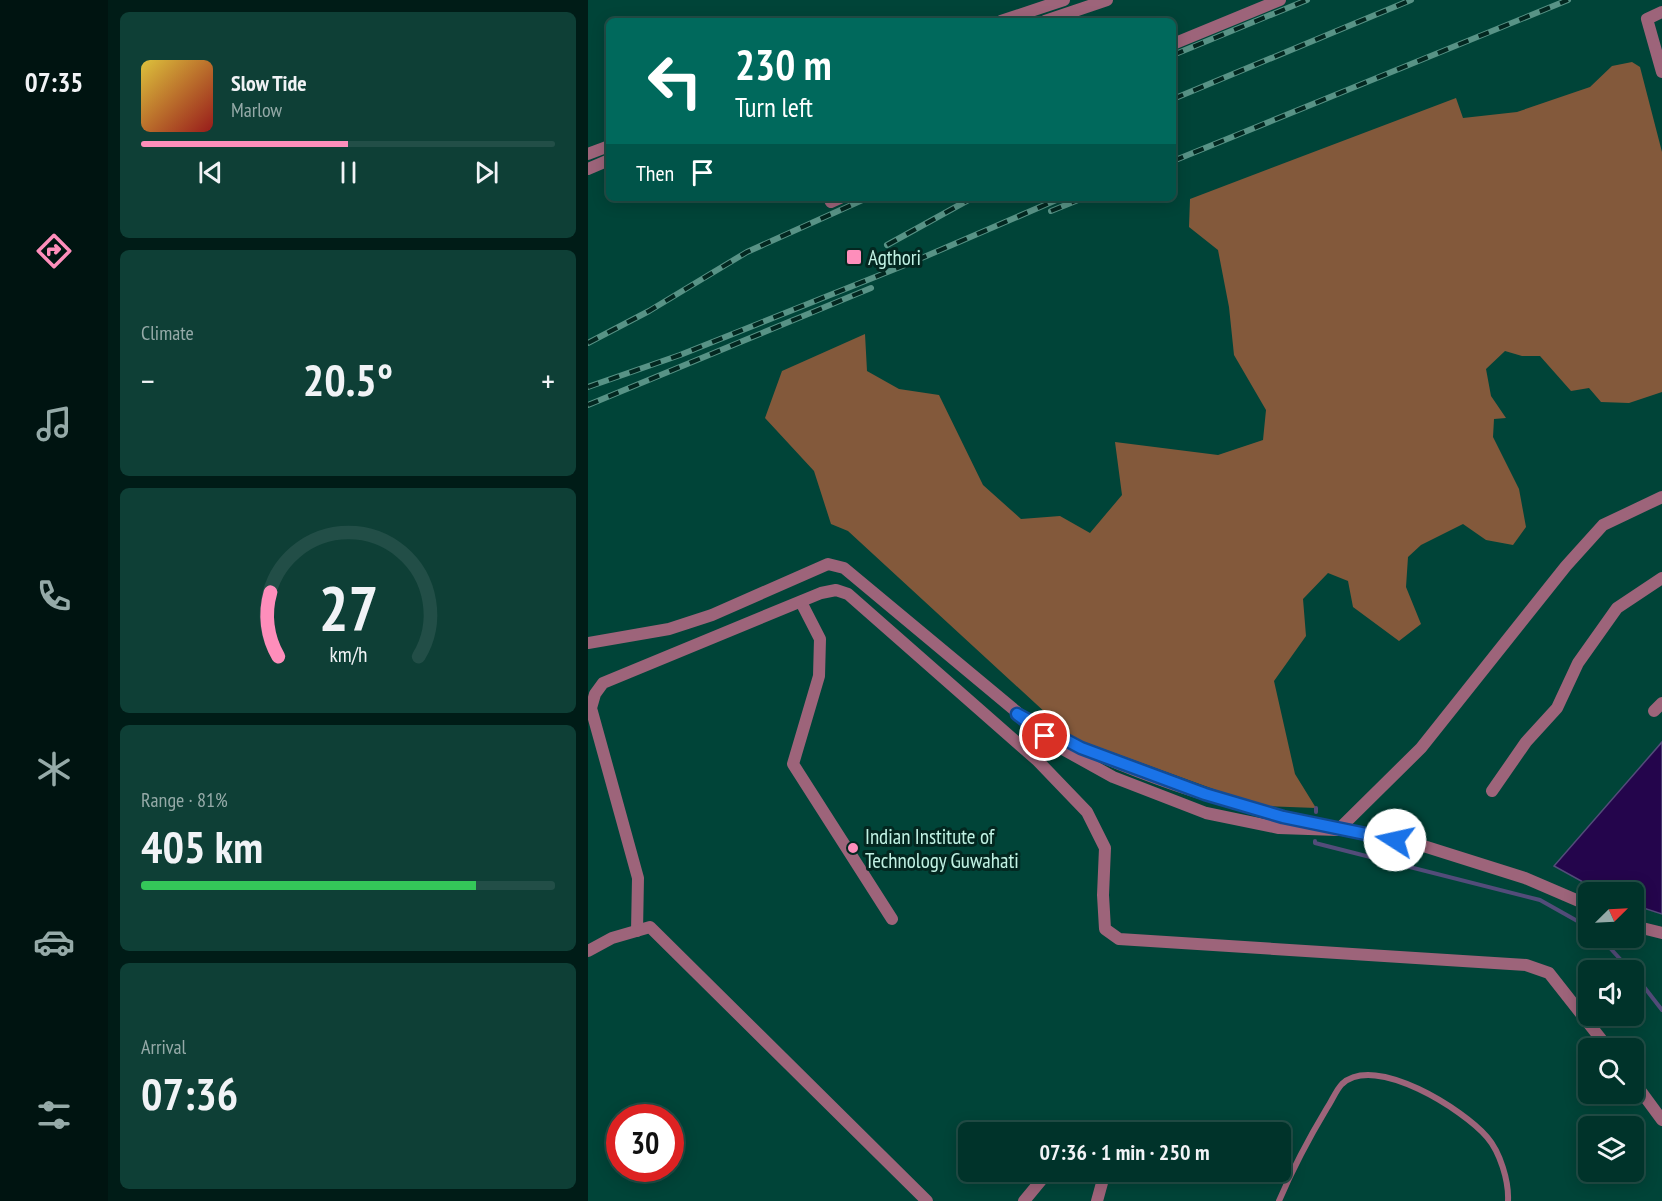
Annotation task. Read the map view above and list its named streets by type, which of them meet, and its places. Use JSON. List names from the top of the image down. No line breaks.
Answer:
{"places":{"transit":["Agthori"],"other":["Indian Institute of Technology Guwahati"]},"north":"top right","page":{"tabs":"07:35","turn":["230 m","Turn left"],"song":["Slow Tide","Marlow"],"then":"Then","tile":["Climate",["Range · 81%","405 km"],["Arrival","07:36"]],"heat":["−","20.5°","+"],"limit":"30","trip":"07:36 · 1 min · 250 m","gauge":["27","km/h"]}}
